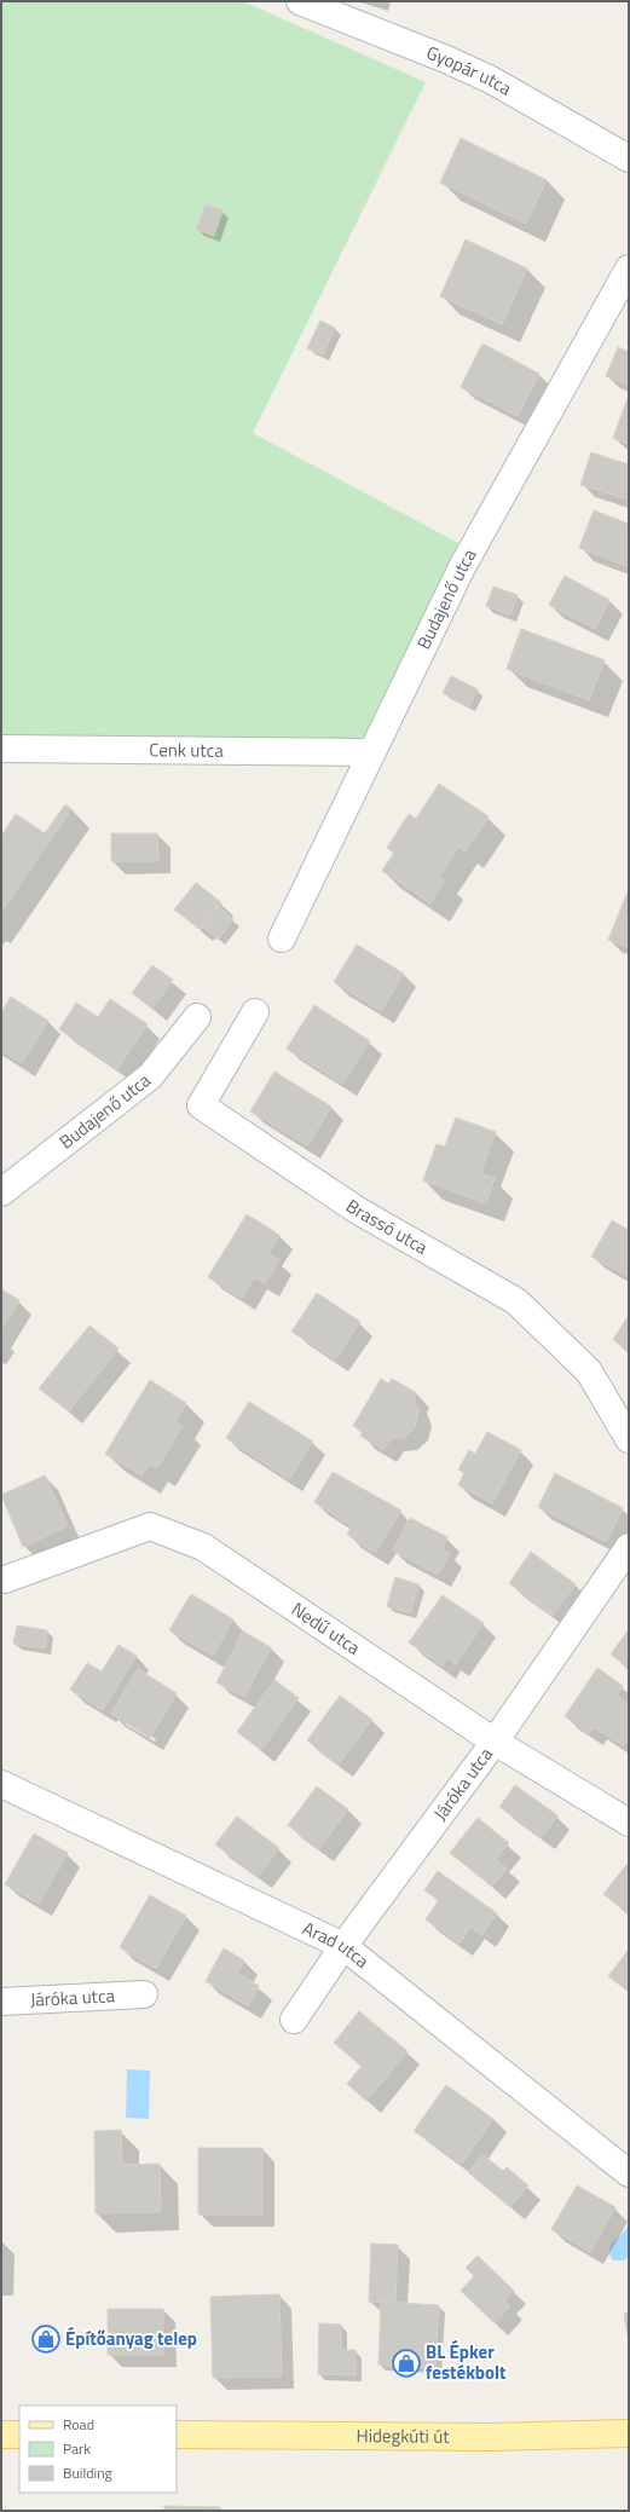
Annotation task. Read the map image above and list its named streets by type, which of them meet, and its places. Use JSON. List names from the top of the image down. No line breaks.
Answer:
{"streets":{"main road":["Hidegkúti út"],"street":["Gyopár utca","Budajenő utca","Cenk utca","Brassó utca","Nedű utca","Járóka utca","Arad utca"]},"crossings":[["Budajenő utca","Cenk utca"],["Nedű utca","Járóka utca"],["Járóka utca","Arad utca"]],"places":{"shop":["Építőanyag telep","BL Épker festékbolt"]},"legend":["Road","Park","Building"]}
